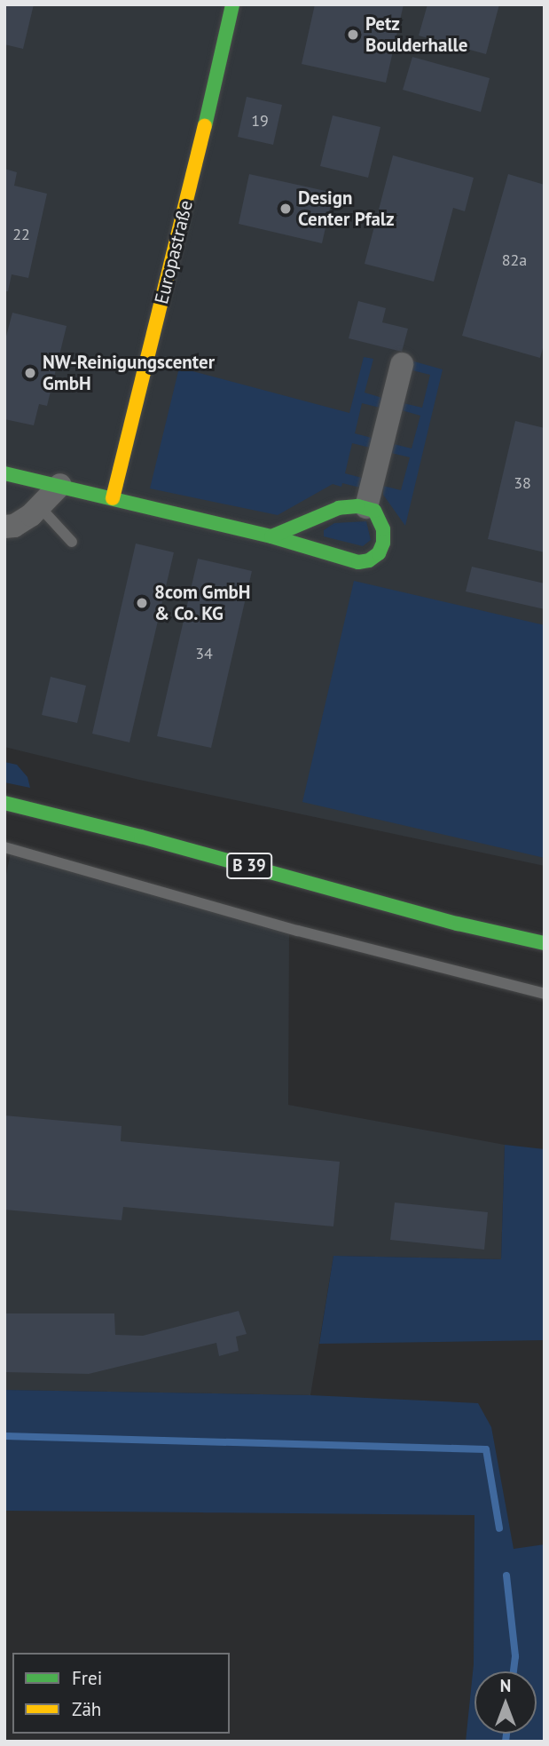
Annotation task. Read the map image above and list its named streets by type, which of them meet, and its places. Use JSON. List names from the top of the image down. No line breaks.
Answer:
{"streets":{"street":["Europastraße","B 39"]},"places":["Petz Boulderhalle","Design Center Pfalz","NW-Reinigungscenter GmbH","8com GmbH & Co. KG"],"house_numbers":["19","22","82a","38","34"],"legend":["Frei","Zäh"],"north":"top"}
